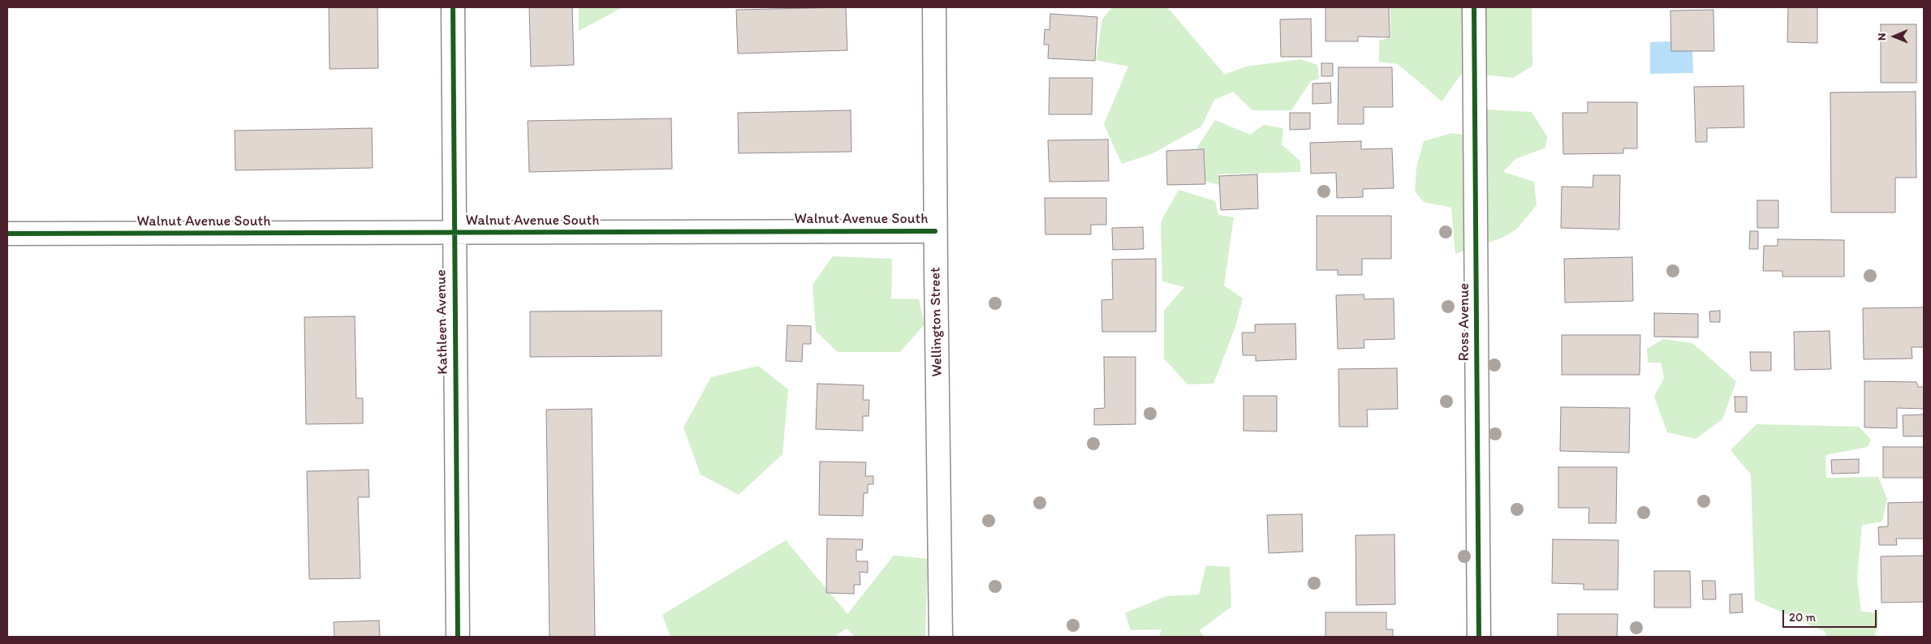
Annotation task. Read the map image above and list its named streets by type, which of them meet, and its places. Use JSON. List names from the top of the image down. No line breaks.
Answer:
{"streets":{"street":["Walnut Avenue South","Kathleen Avenue","Wellington Street","Ross Avenue"]},"crossings":[["Walnut Avenue South","Kathleen Avenue"],["Walnut Avenue South","Wellington Street"]],"scale_bar":"20 m","north":"left"}
